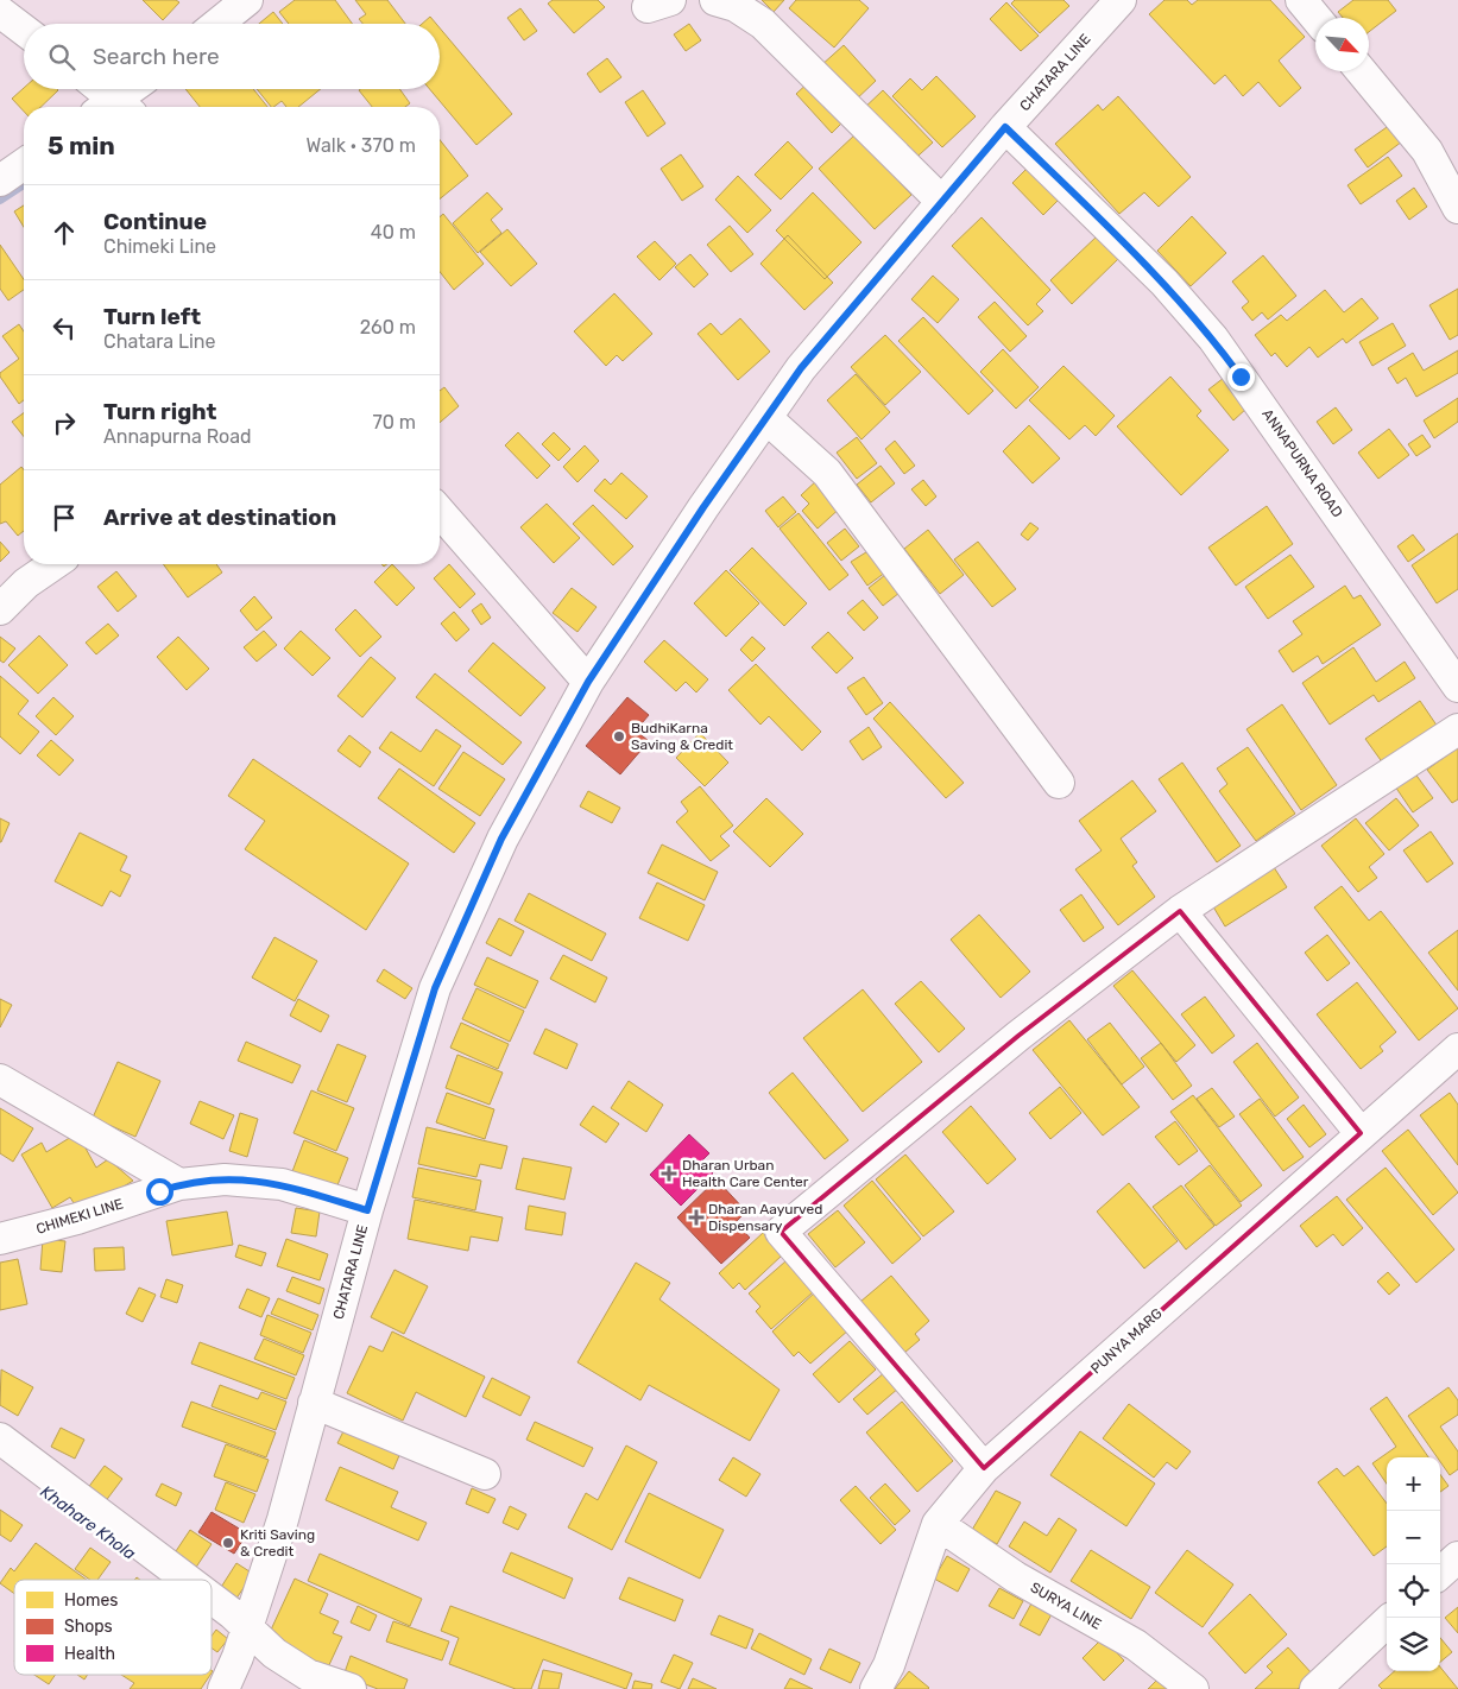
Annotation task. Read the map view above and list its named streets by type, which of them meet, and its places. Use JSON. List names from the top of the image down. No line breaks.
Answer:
{"streets":{"street":["CHATARA LINE","ANNAPURNA ROAD","CHIMEKI LINE","PUNYA MARG","SURYA LINE"]},"crossings":[["CHATARA LINE","ANNAPURNA ROAD"],["CHATARA LINE","CHIMEKI LINE"],["PUNYA MARG","SURYA LINE"]],"water":["Khahare Khola"],"places":{"other":["BudhiKarna Saving & Credit","Kriti Saving & Credit"],"health":["Dharan Urban Health Care Center","Dharan Aayurved Dispensary"]},"legend":["Homes","Shops","Health"],"north":"bottom right","page":{"search":"Search here","heading":["5 min","Walk · 370 m"],"list":[["Continue","Chimeki Line","40 m"],["Turn left","Chatara Line","260 m"],["Turn right","Annapurna Road","70 m"],"Arrive at destination"],"map_buttons":["+","−"]}}
